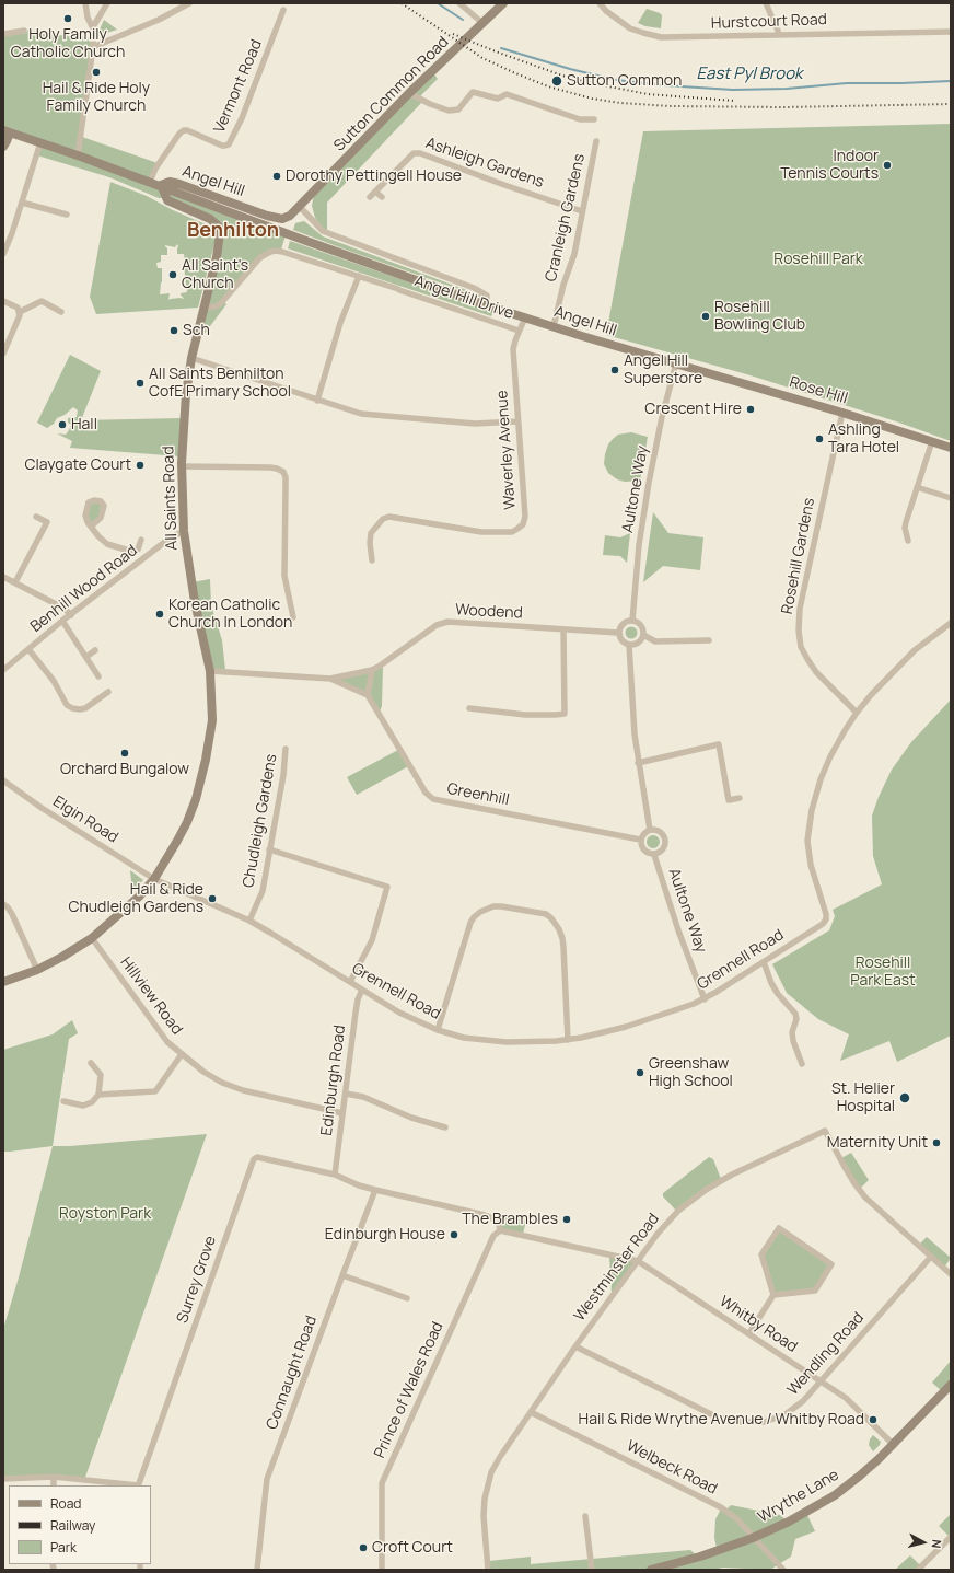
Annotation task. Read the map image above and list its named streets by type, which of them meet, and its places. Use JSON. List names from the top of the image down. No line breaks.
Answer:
{"streets":{"main road":["Sutton Common Road","Angel Hill","Rose Hill","All Saints Road","Wrythe Lane"],"street":["Hurstcourt Road","Vermont Road","Ashleigh Gardens","Cranleigh Gardens","Angel Hill Drive","Waverley Avenue","Aultone Way","Rosehill Gardens","Benhill Wood Road","Woodend","Greenhill","Elgin Road","Chudleigh Gardens","Grennell Road","Hillview Road","Edinburgh Road","Westminster Road","Surrey Grove","Whitby Road","Wendling Road","Connaught Road","Prince of Wales Road","Welbeck Road"]},"crossings":[["Sutton Common Road","Angel Hill"],["Ashleigh Gardens","Cranleigh Gardens"],["Angel Hill","Cranleigh Gardens"],["Angel Hill","Rose Hill"],["Angel Hill","Waverley Avenue"],["Angel Hill","Aultone Way"],["Angel Hill","All Saints Road"],["Angel Hill Drive","Waverley Avenue"],["Angel Hill Drive","All Saints Road"],["Rose Hill","Aultone Way"],["Rose Hill","Rosehill Gardens"],["Aultone Way","Woodend"],["Aultone Way","Greenhill"],["Aultone Way","Grennell Road"],["All Saints Road","Benhill Wood Road"],["All Saints Road","Woodend"],["All Saints Road","Elgin Road"],["All Saints Road","Grennell Road"],["All Saints Road","Hillview Road"],["Rosehill Gardens","Grennell Road"],["Woodend","Greenhill"],["Elgin Road","Grennell Road"],["Chudleigh Gardens","Grennell Road"],["Grennell Road","Edinburgh Road"],["Hillview Road","Edinburgh Road"],["Edinburgh Road","Surrey Grove"],["Westminster Road","Whitby Road"],["Westminster Road","Wendling Road"],["Westminster Road","Welbeck Road"],["Whitby Road","Wendling Road"],["Whitby Road","Prince of Wales Road"],["Whitby Road","Wrythe Lane"],["Welbeck Road","Wrythe Lane"]],"districts":["Benhilton"],"water":["East Pyl Brook"],"parks":["Rosehill Park","Rosehill Park East","Royston Park"],"places":["Holy Family Catholic Church","Hail & Ride Holy Family Church","Sutton Common","Indoor Tennis Courts","Dorothy Pettingell House","All Saint's Church","Rosehill Bowling Club","Sch","Angel Hill Superstore","All Saints Benhilton CofE Primary School","Crescent Hire","Hall","Ashling Tara Hotel","Claygate Court","Korean Catholic Church In London","Orchard Bungalow","Hail & Ride Chudleigh Gardens","Greenshaw High School","St. Helier Hospital","Maternity Unit","The Brambles","Edinburgh House","Hail & Ride Wrythe Avenue / Whitby Road","Croft Court"],"legend":["Road","Railway","Park"],"north":"right"}
